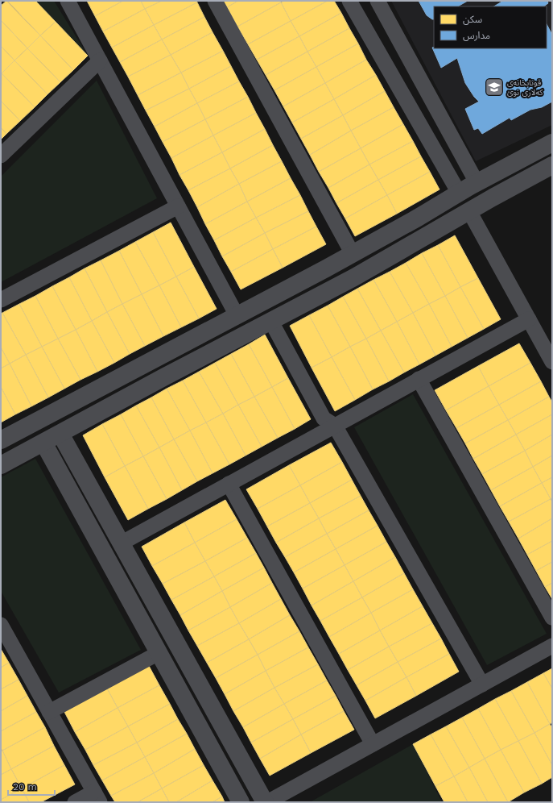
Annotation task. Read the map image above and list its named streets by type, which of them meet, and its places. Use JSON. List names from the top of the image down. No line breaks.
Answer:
{"places":{"school or university":["قوتابخانەی کەلاری نوێ"]},"legend":["سكن","مدارس"],"scale_bar":"20 m"}
